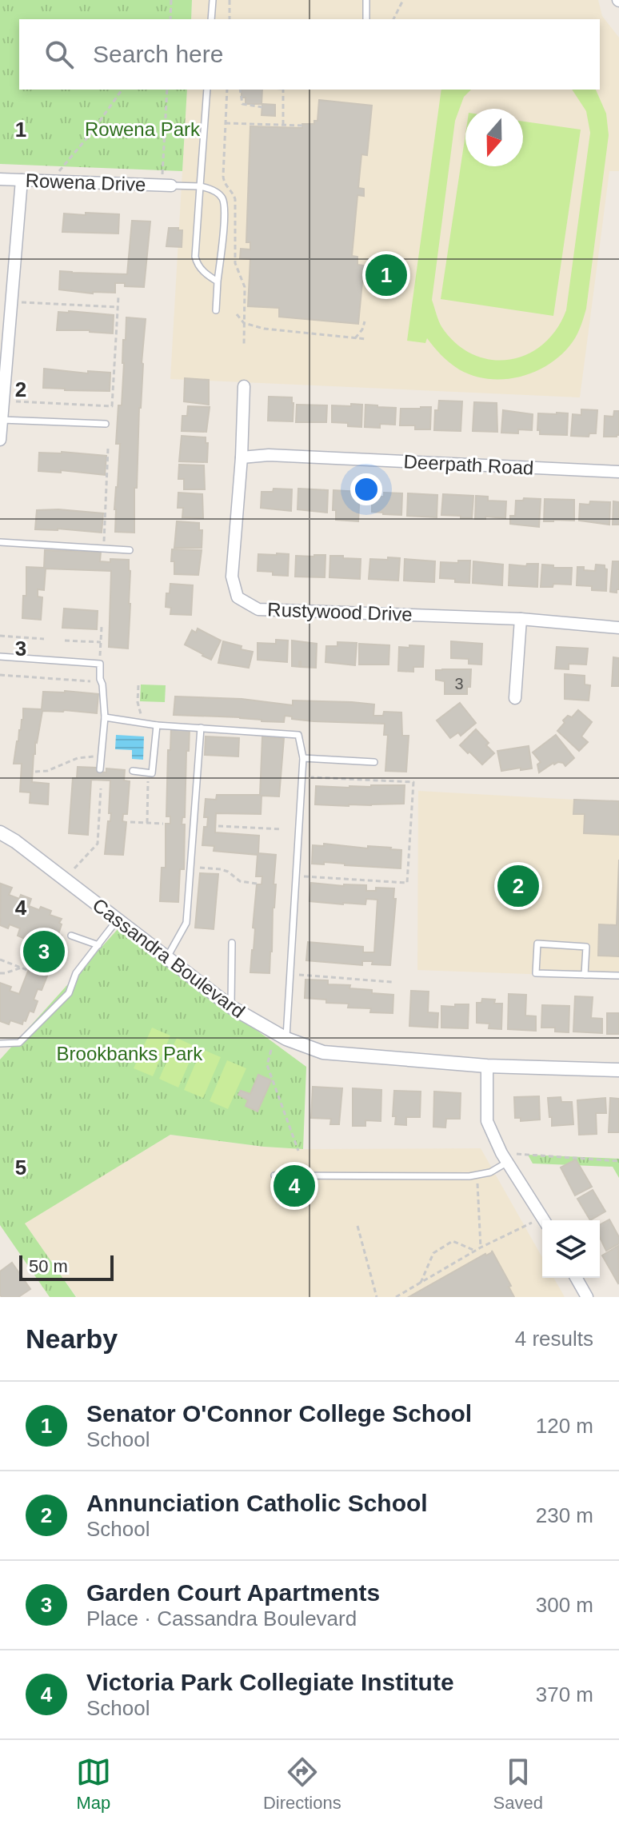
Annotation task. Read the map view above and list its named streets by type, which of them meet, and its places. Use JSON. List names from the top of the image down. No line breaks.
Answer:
{"streets":{"street":["Rowena Drive","Deerpath Road","Rustywood Drive","Cassandra Boulevard"]},"crossings":[["Deerpath Road","Rustywood Drive"]],"parks":["Rowena Park","Brookbanks Park"],"house_numbers":["3"],"scale_bar":"50 m","north":"bottom","page":{"search":"Search here","pins":["1","2","3","4"],"scale":"50 m","heading":["Nearby","4 results"],"list":[{"mark":"1","name":"Senator O'Connor College School","note":"School","value":"120 m"},{"mark":"2","name":"Annunciation Catholic School","note":"School","value":"230 m"},{"mark":"3","name":"Garden Court Apartments","note":"Place · Cassandra Boulevard","value":"300 m"},{"mark":"4","name":"Victoria Park Collegiate Institute","note":"School","value":"370 m"}],"nav":["Map","Directions","Saved"]},"grid":{"rows":["1","2","3","4","5"]}}
